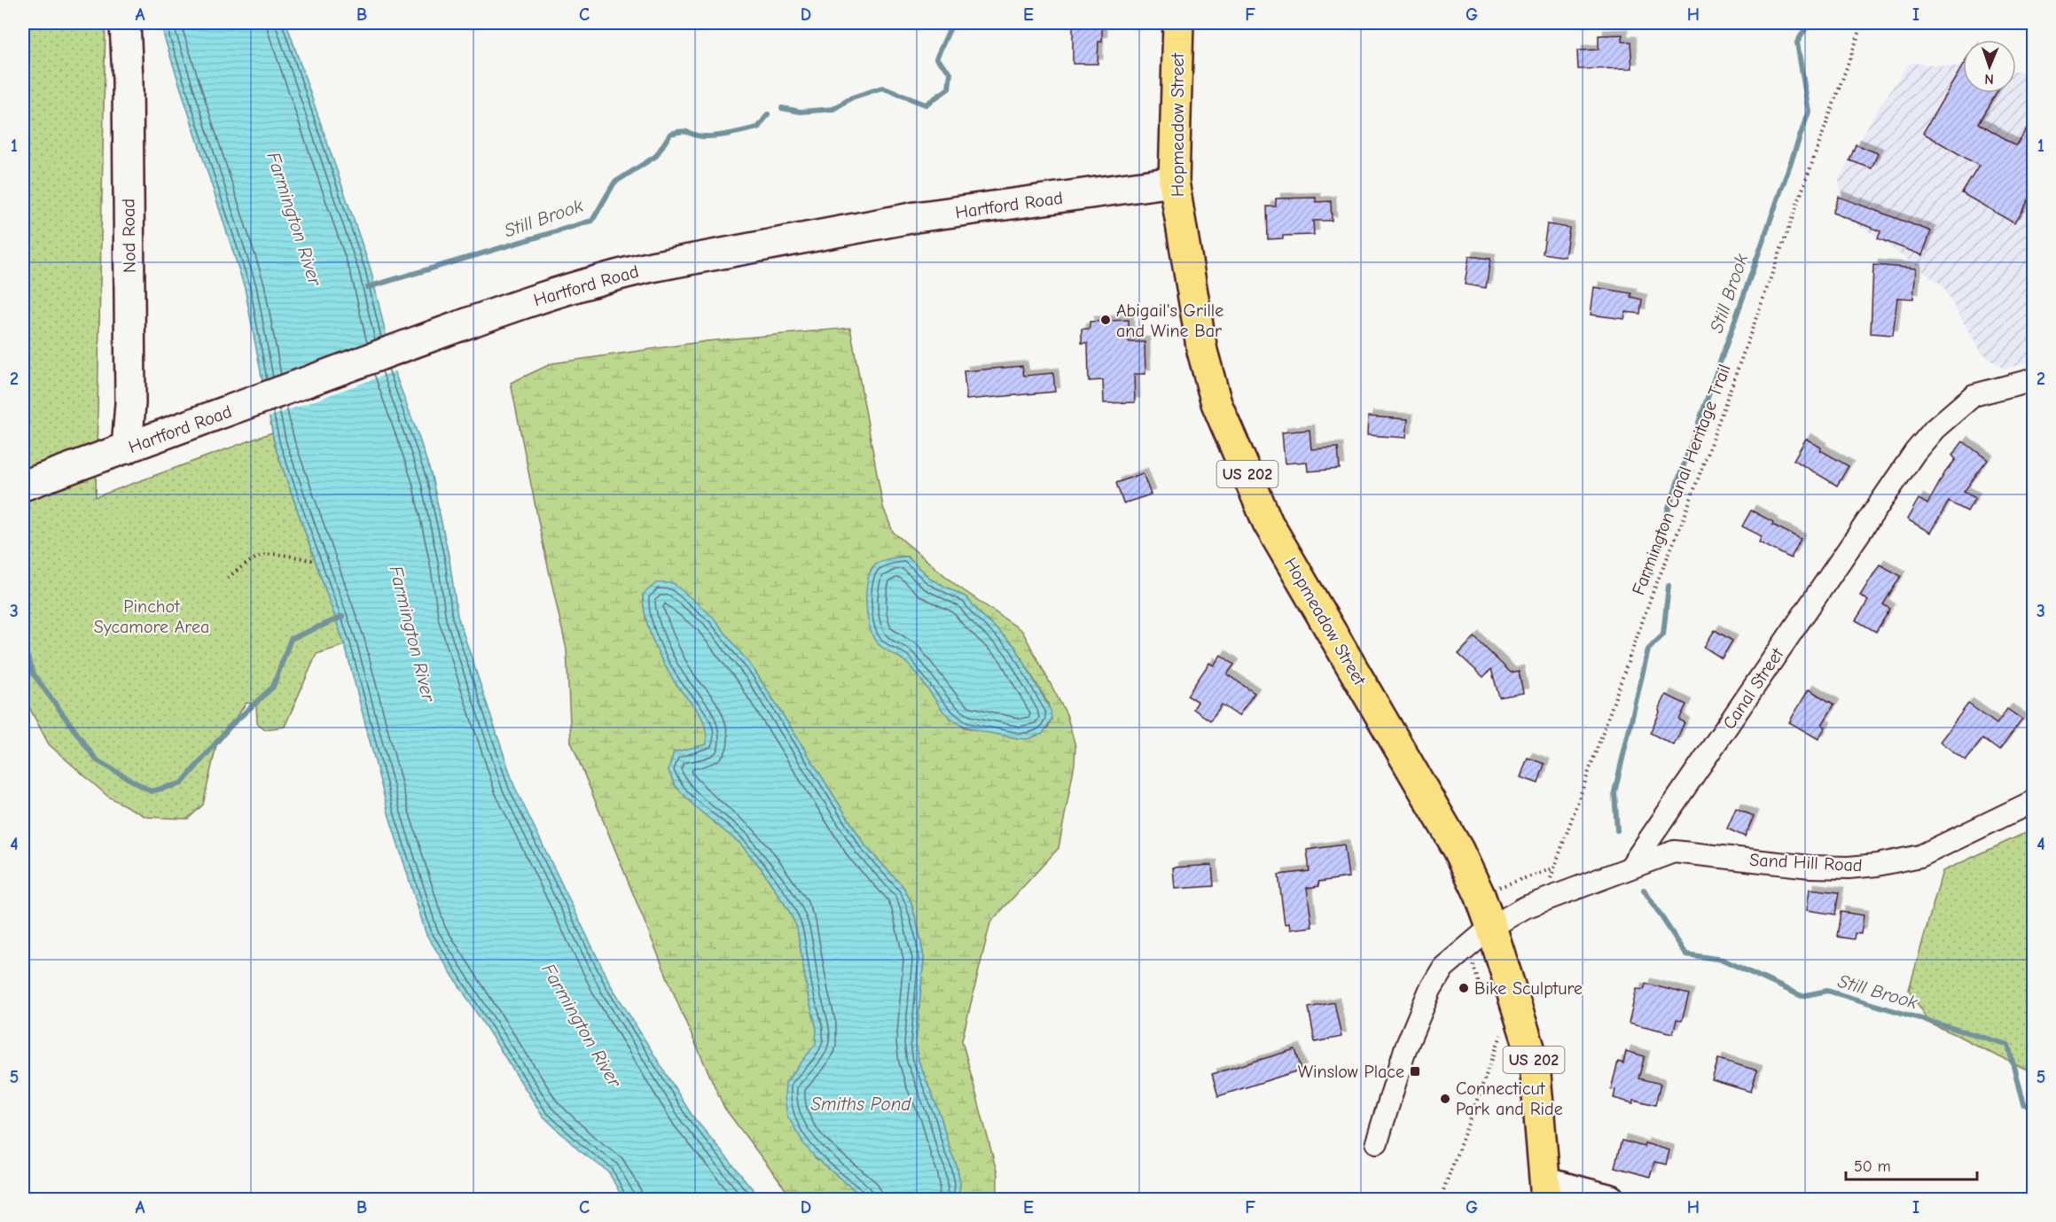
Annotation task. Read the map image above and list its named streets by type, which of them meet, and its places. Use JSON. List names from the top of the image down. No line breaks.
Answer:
{"streets":{"highway":["Hopmeadow Street","US 202"],"main road":["Hartford Road","Nod Road"],"street":["Canal Street","Sand Hill Road"],"path":["Farmington Canal Heritage Trail"]},"crossings":[["Hopmeadow Street","Hartford Road"],["Hartford Road","Nod Road"],["Canal Street","Sand Hill Road"]],"water":["Still Brook","Farmington River","Smiths Pond"],"parks":["Pinchot Sycamore Area"],"places":{"other":["Abigail's Grille and Wine Bar","Bike Sculpture","Connecticut Park and Ride"],"transit":["Winslow Place"]},"scale_bar":"50 m","north":"bottom","grid":{"columns":["A","B","C","D","E","F","G","H","I"],"rows":["1","2","3","4","5"]}}
